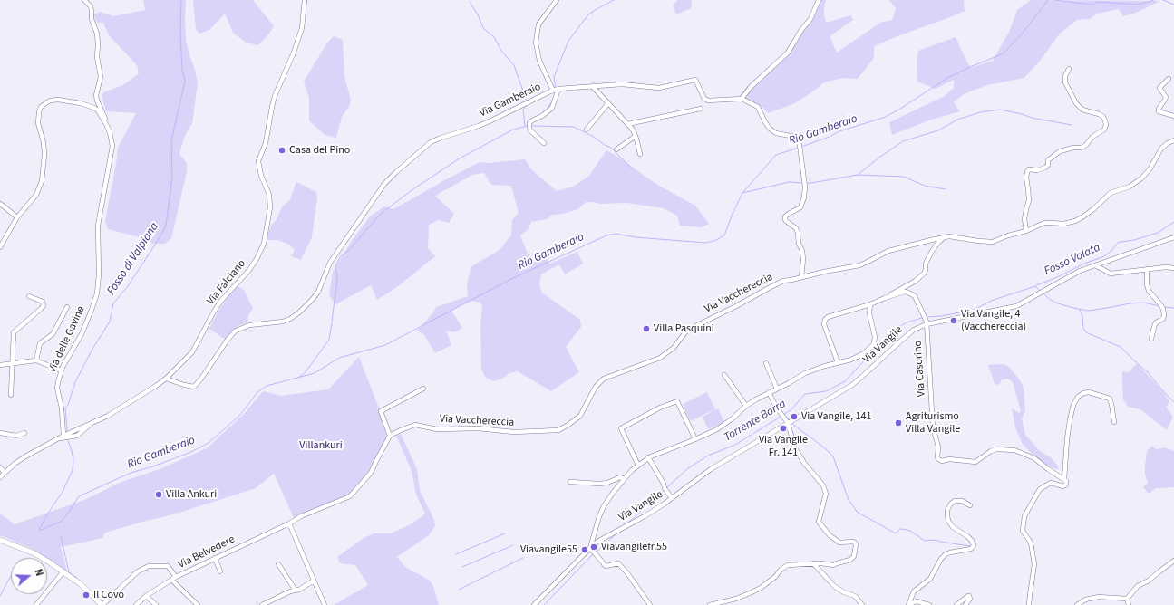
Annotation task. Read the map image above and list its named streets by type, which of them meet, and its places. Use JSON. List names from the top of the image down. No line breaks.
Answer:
{"streets":{"street":["Via Gamberaio","Via Falciano","Via Vacchereccia","Via delle Gavine","Via Vangile","Via Casorino","Via Belvedere"]},"crossings":[["Via Gamberaio","Via Falciano"],["Via Gamberaio","Via Vacchereccia"],["Via Falciano","Via delle Gavine"],["Via Vangile","Via Casorino"]],"water":["Rio Gamberaio","Fosso di Valpiana","Fosso Volata","Torrente Borra"],"parks":["Villankuri"],"places":["Casa del Pino","Via Vangile, 4 (Vacchereccia)","Villa Pasquini","Via Vangile, 141","Agriturismo Villa Vangile","Via Vangile Fr. 141","Villa Ankuri","Viavangilefr.55","Viavangile55","Il Covo"],"north":"right"}
